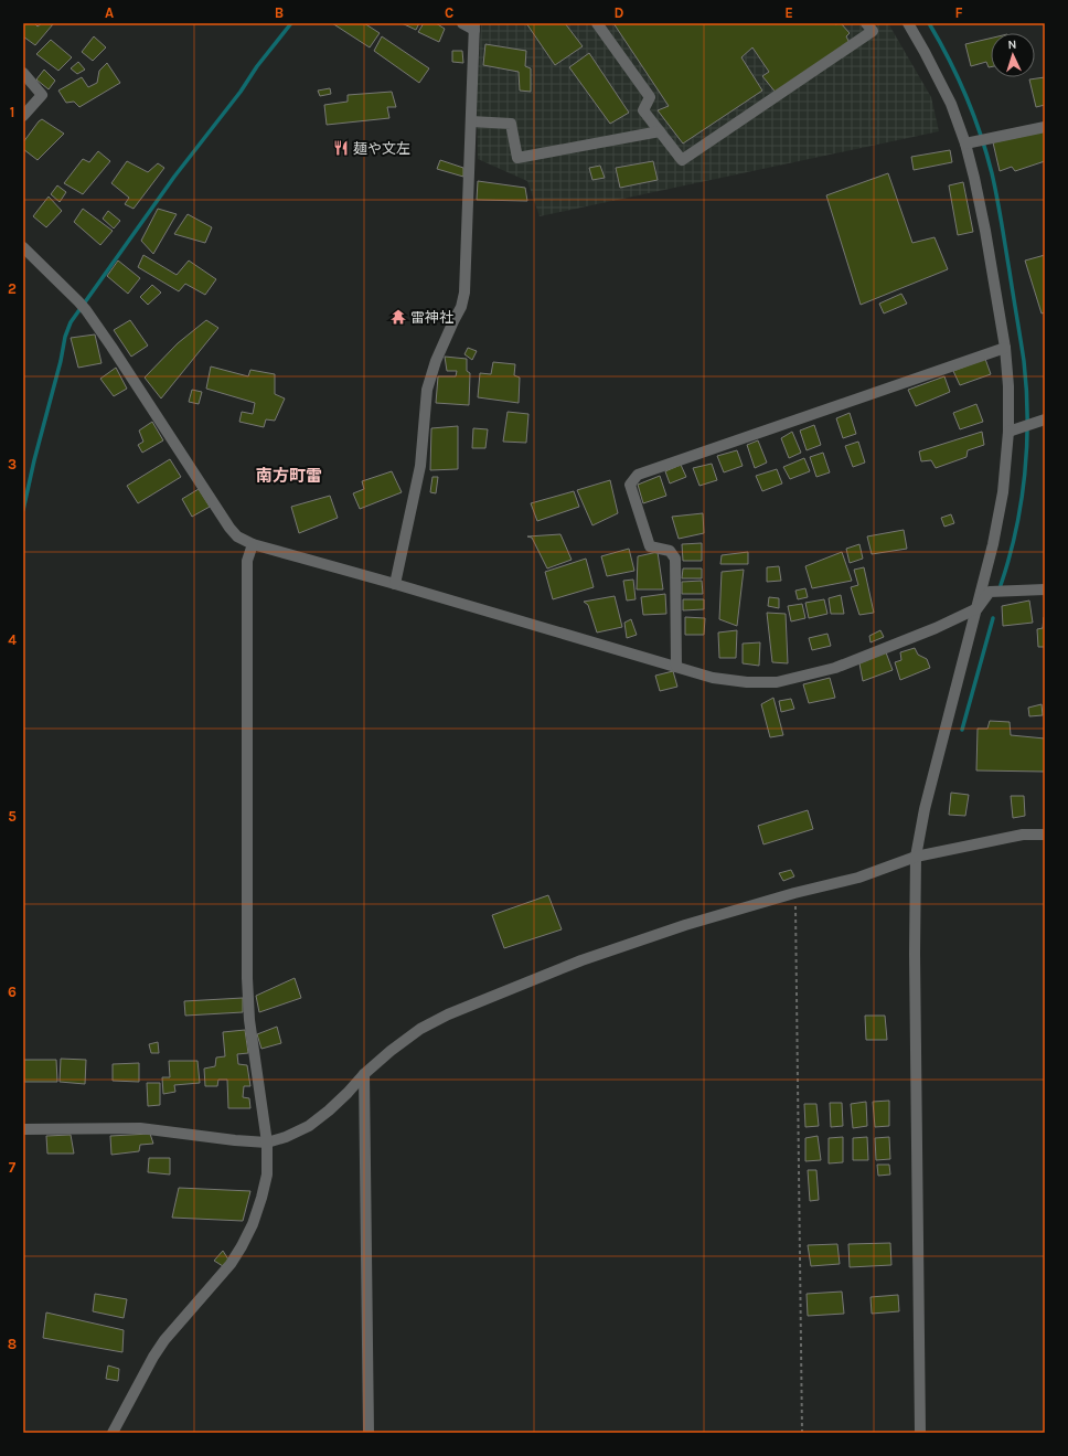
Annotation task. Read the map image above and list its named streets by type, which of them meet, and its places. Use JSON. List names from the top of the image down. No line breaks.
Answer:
{"districts":["南方町雷"],"places":{"restaurant":["麺や文左"],"temple":["雷神社"]},"north":"top","grid":{"columns":["A","B","C","D","E","F"],"rows":["1","2","3","4","5","6","7","8"]}}
